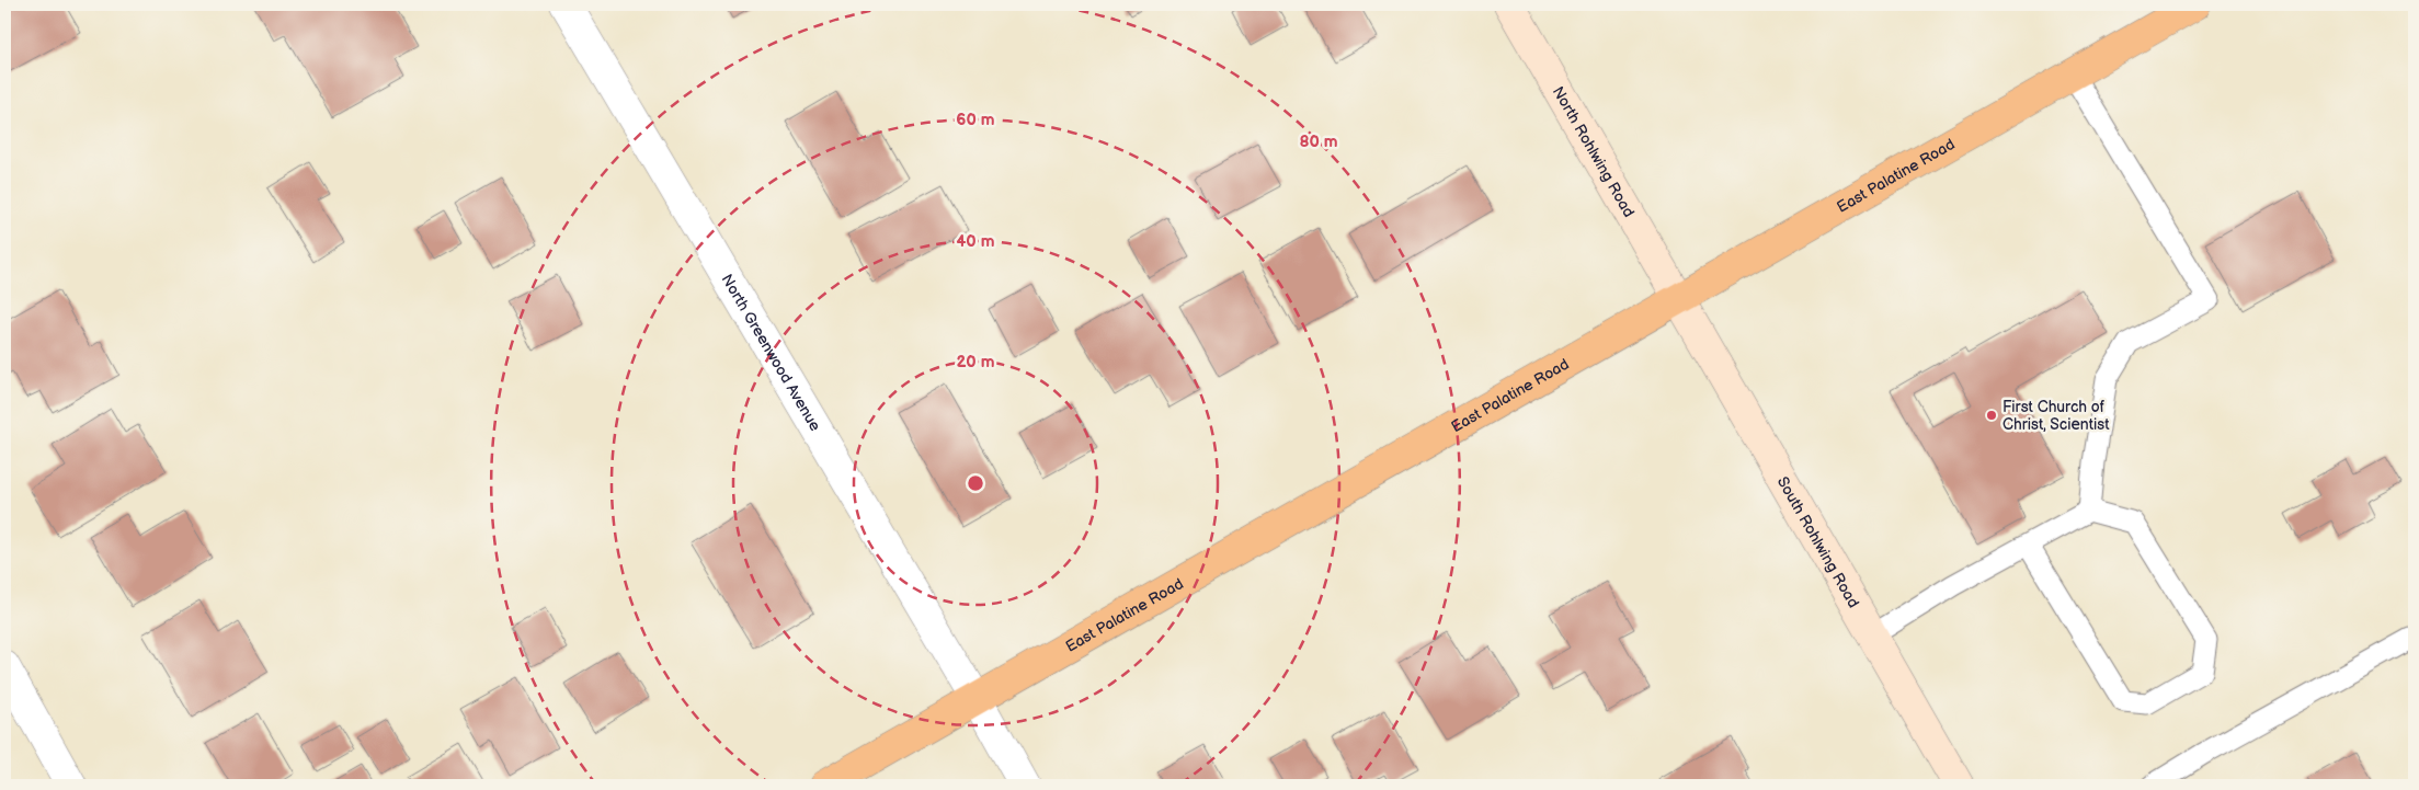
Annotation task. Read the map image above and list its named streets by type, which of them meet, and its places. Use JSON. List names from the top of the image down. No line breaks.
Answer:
{"streets":{"main road":["East Palatine Road"],"street":["North Rohlwing Road","North Greenwood Avenue","South Rohlwing Road"]},"crossings":[["North Rohlwing Road","East Palatine Road"],["North Rohlwing Road","South Rohlwing Road"],["East Palatine Road","North Greenwood Avenue"],["East Palatine Road","South Rohlwing Road"]],"places":["First Church of Christ, Scientist"],"rings":["60 m","80 m","40 m","20 m"]}
